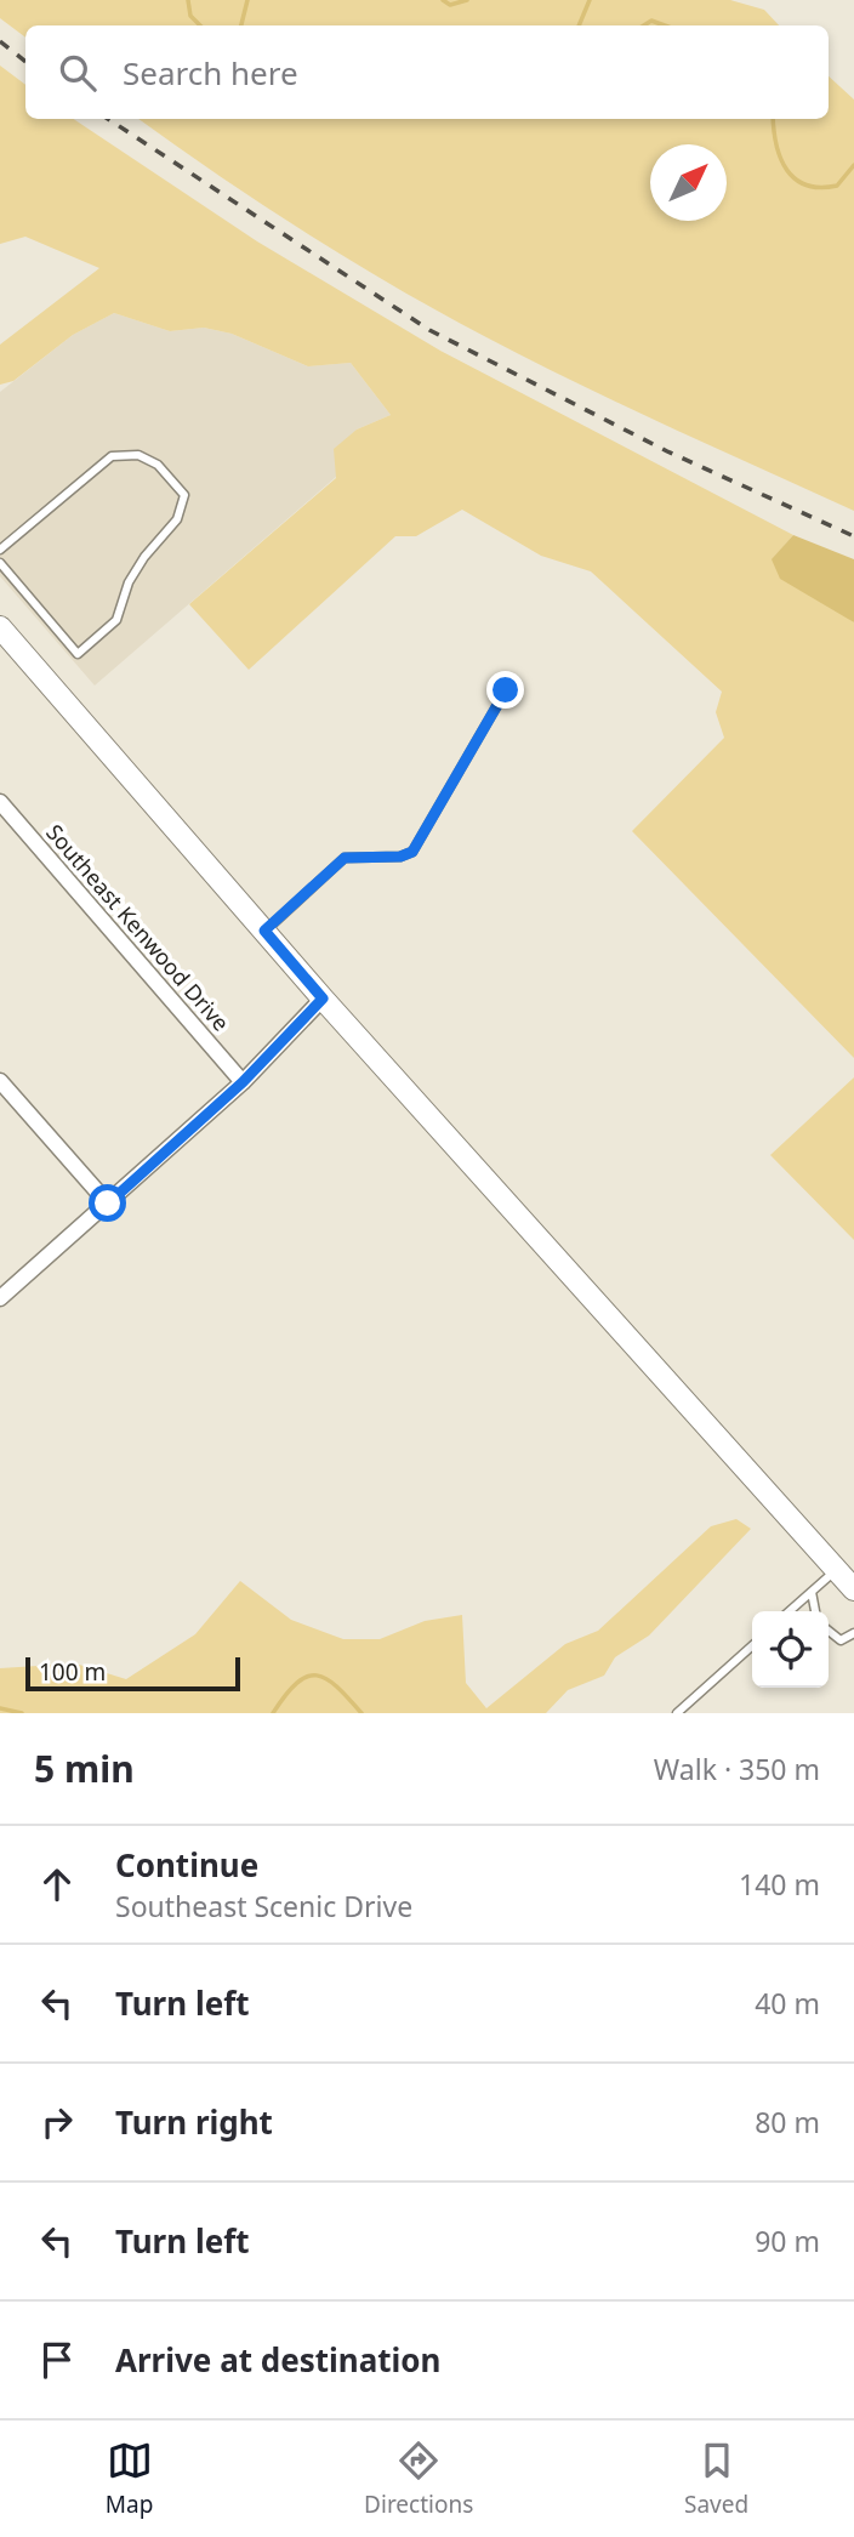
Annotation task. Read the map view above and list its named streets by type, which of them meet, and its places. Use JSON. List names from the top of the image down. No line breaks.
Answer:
{"streets":{"street":["Southeast Kenwood Drive"]},"scale_bar":"100 m","north":"top right","page":{"search":"Search here","scale":"100 m","heading":["5 min","Walk · 350 m"],"list":[["Continue","Southeast Scenic Drive","140 m"],["Turn left","40 m"],["Turn right","80 m"],["Turn left","90 m"],"Arrive at destination"],"nav":["Map","Directions","Saved"]}}
